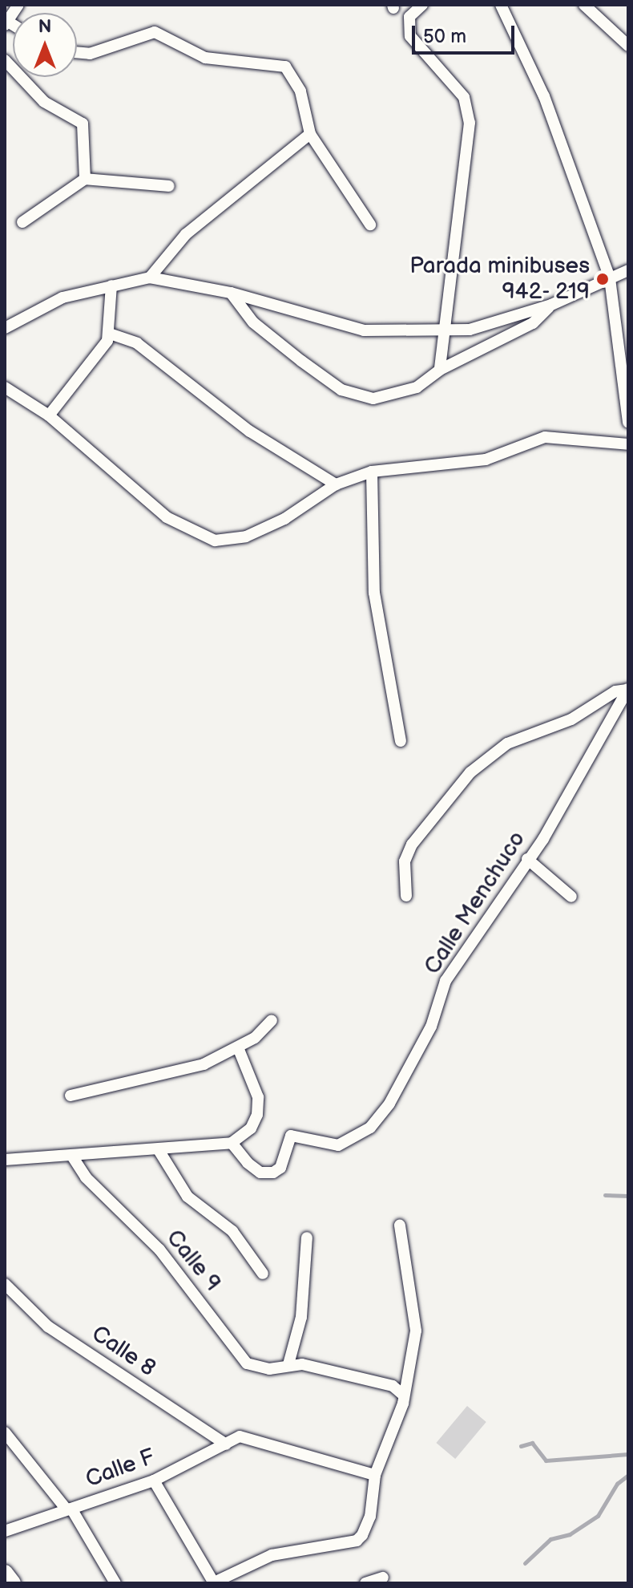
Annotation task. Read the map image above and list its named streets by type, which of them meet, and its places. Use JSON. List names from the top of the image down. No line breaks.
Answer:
{"streets":{"street":["Calle Menchuco","Calle 9","Calle 8","Calle F"]},"crossings":[["Calle 8","Calle F"]],"places":["Parada minibuses 942- 219"],"scale_bar":"50 m","north":"top"}
